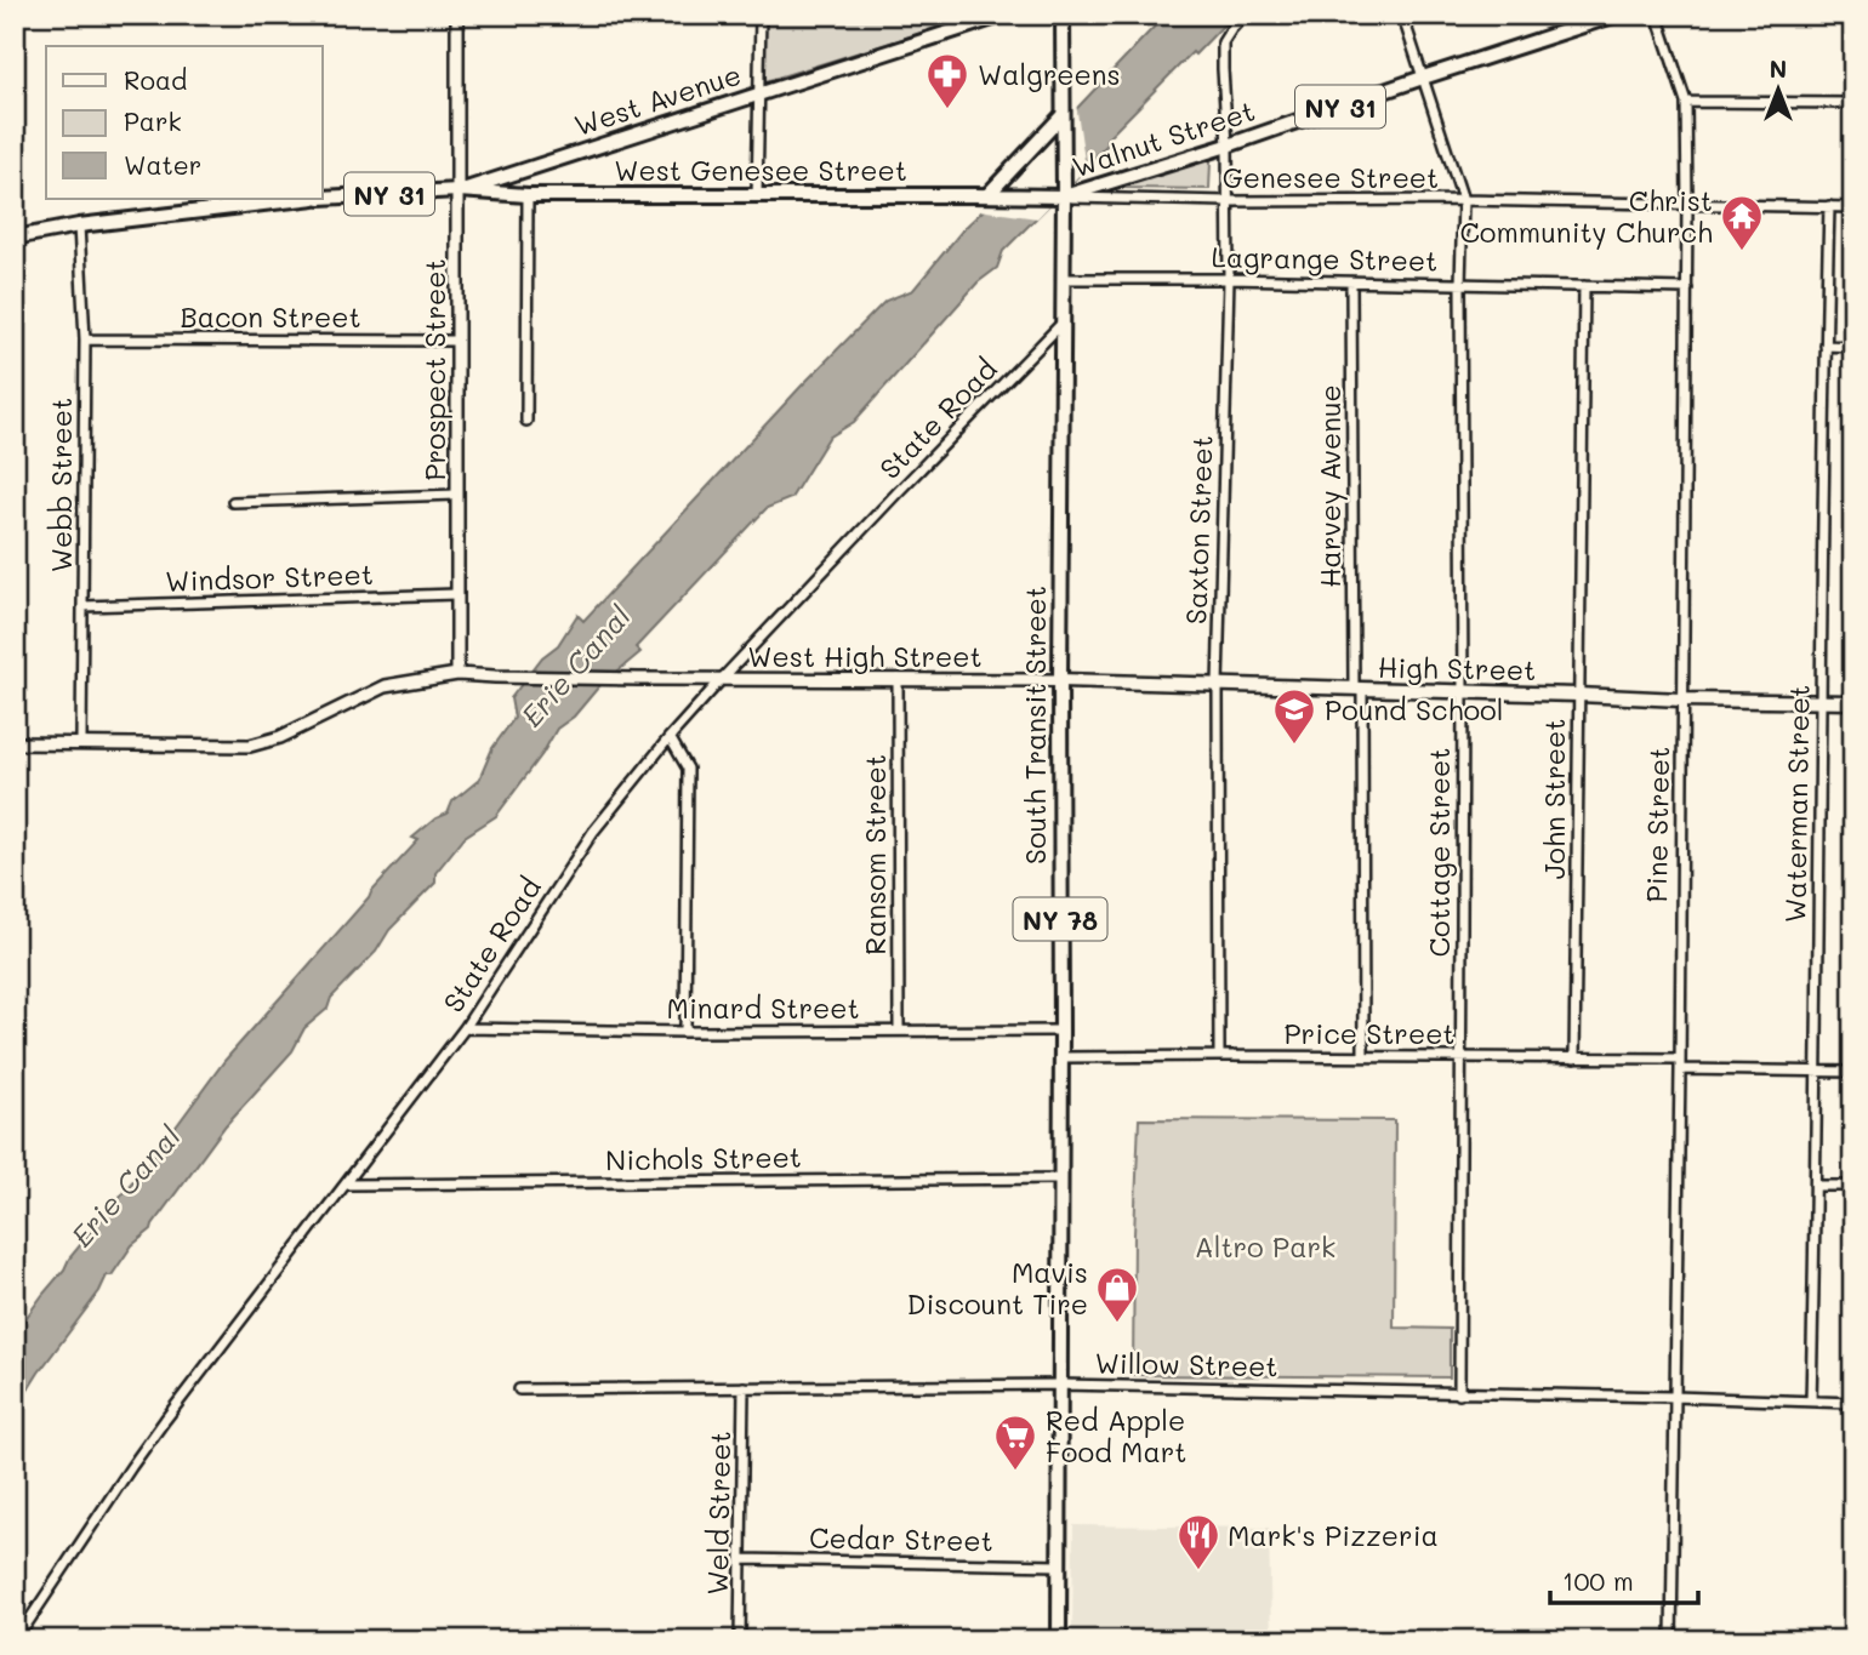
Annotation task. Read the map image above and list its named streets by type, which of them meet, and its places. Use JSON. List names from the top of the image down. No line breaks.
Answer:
{"streets":{"main road":["West Avenue","NY 31","Walnut Street","West Genesee Street","High Street","South Transit Street","NY 78"],"street":["Genesee Street","Lagrange Street","Bacon Street","Prospect Street","State Road","Webb Street","Harvey Avenue","Saxton Street","Windsor Street","West High Street","John Street","Waterman Street","Pine Street","Cottage Street","Ransom Street","Minard Street","Price Street","Nichols Street","Willow Street","Weld Street","Cedar Street"]},"crossings":[["West Avenue","West Genesee Street"],["West Avenue","Prospect Street"],["West Avenue","Webb Street"],["Walnut Street","West Genesee Street"],["Walnut Street","Genesee Street"],["Walnut Street","Saxton Street"],["Walnut Street","South Transit Street"],["Walnut Street","Cottage Street"],["West Genesee Street","Genesee Street"],["West Genesee Street","Prospect Street"],["West Genesee Street","South Transit Street"],["Genesee Street","Saxton Street"],["Genesee Street","South Transit Street"],["Genesee Street","Waterman Street"],["Genesee Street","Pine Street"],["Genesee Street","Cottage Street"],["Lagrange Street","Harvey Avenue"],["Lagrange Street","Saxton Street"],["Lagrange Street","South Transit Street"],["Lagrange Street","John Street"],["Lagrange Street","Pine Street"],["Lagrange Street","Cottage Street"],["Bacon Street","Prospect Street"],["Bacon Street","Webb Street"],["Prospect Street","Windsor Street"],["Prospect Street","West High Street"],["State Road","West High Street"],["State Road","South Transit Street"],["State Road","Minard Street"],["State Road","Nichols Street"],["Webb Street","Windsor Street"],["Webb Street","West High Street"],["Harvey Avenue","High Street"],["Harvey Avenue","Price Street"],["Saxton Street","High Street"],["Saxton Street","Price Street"],["West High Street","High Street"],["West High Street","South Transit Street"],["West High Street","Ransom Street"],["High Street","South Transit Street"],["High Street","John Street"],["High Street","Waterman Street"],["High Street","Pine Street"],["High Street","Cottage Street"],["South Transit Street","Minard Street"],["South Transit Street","Price Street"],["South Transit Street","Nichols Street"],["South Transit Street","Willow Street"],["South Transit Street","Cedar Street"],["John Street","Price Street"],["Waterman Street","Willow Street"],["Pine Street","Price Street"],["Pine Street","Willow Street"],["Cottage Street","Price Street"],["Cottage Street","Willow Street"],["Ransom Street","Minard Street"],["Willow Street","Weld Street"],["Weld Street","Cedar Street"]],"water":["Erie Canal"],"parks":["Altro Park"],"places":{"pharmacy":["Walgreens"],"temple":["Christ Community Church"],"school or university":["Pound School"],"shop":["Mavis Discount Tire"],"supermarket":["Red Apple Food Mart"],"restaurant":["Mark's Pizzeria"]},"legend":["Road","Park","Water"],"scale_bar":"100 m","north":"top"}
